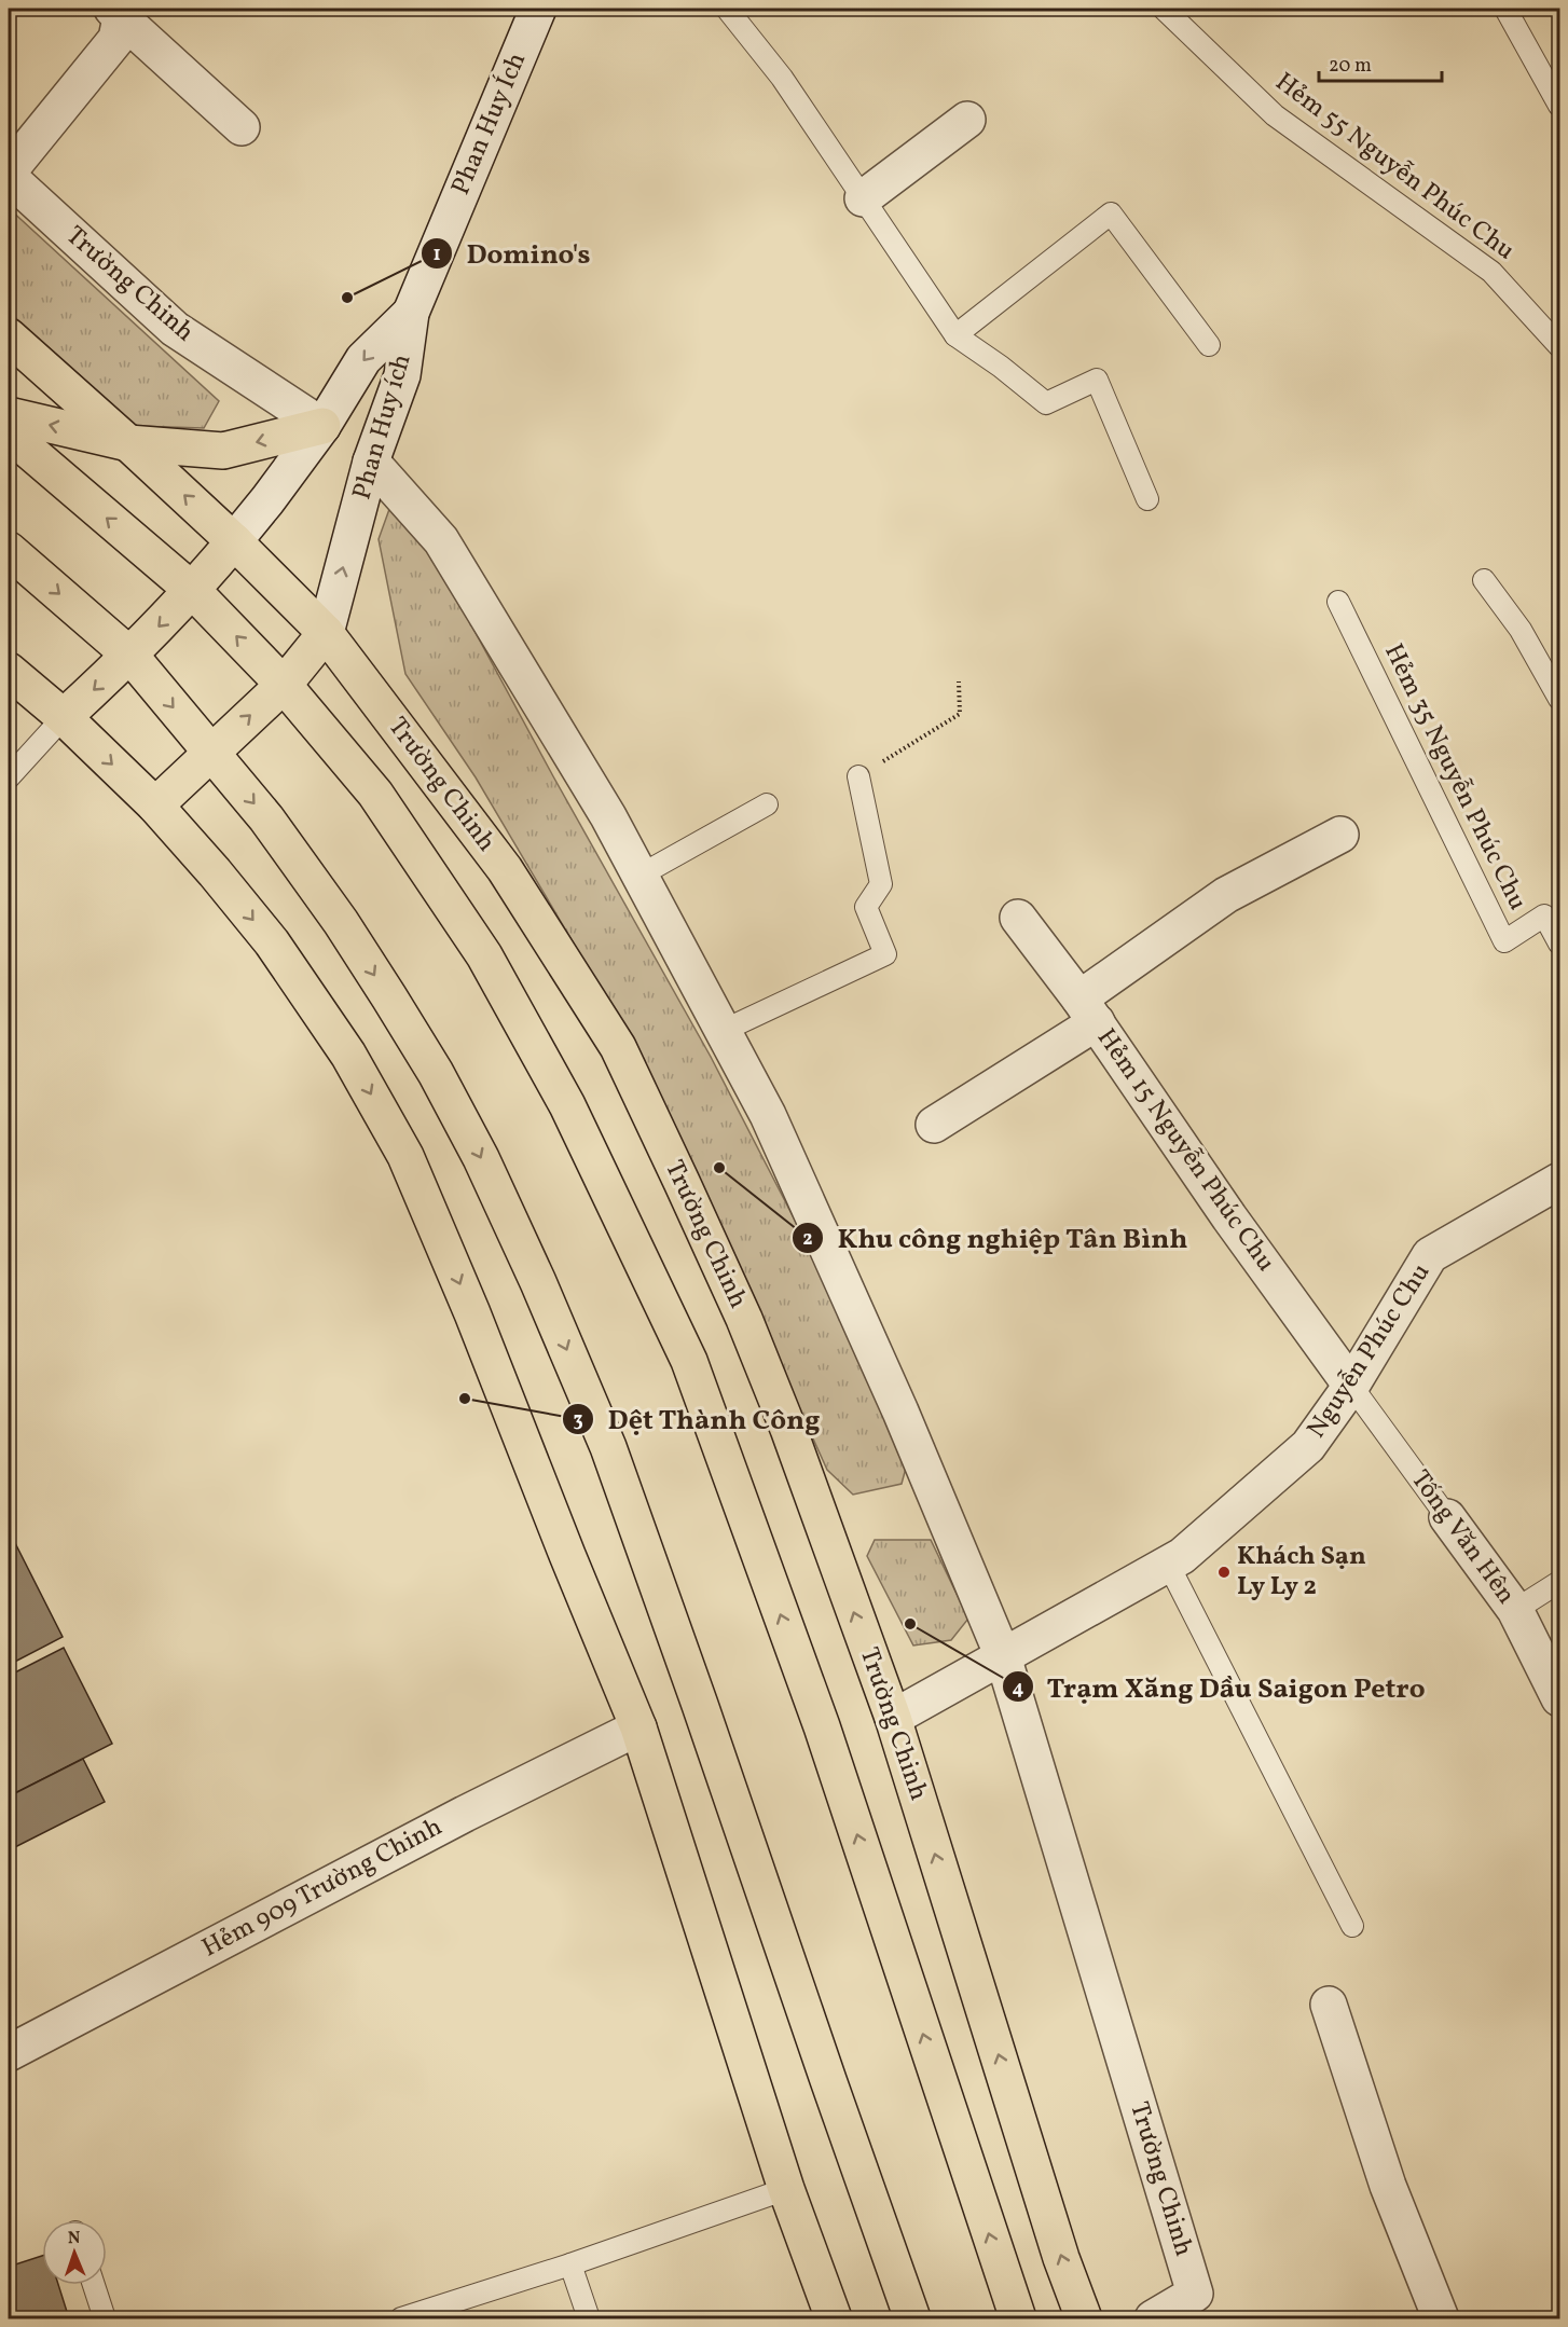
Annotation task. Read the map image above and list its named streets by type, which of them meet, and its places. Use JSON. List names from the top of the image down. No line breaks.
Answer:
{"streets":{"main road":["Trường Chinh"],"street":["Phan Huy Ích","Phan Huy ích","Hẻm 15 Nguyễn Phúc Chu","Nguyễn Phúc Chu","Tống Văn Hên","Hẻm 909 Trường Chinh"],"lane":["Hẻm 55 Nguyễn Phúc Chu","Hẻm 35 Nguyễn Phúc Chu"]},"crossings":[["Phan Huy Ích","Phan Huy ích"],["Trường Chinh","Phan Huy ích"],["Trường Chinh","Nguyễn Phúc Chu"],["Hẻm 15 Nguyễn Phúc Chu","Nguyễn Phúc Chu"],["Hẻm 15 Nguyễn Phúc Chu","Tống Văn Hên"],["Nguyễn Phúc Chu","Tống Văn Hên"]],"places":["Domino's","Khu công nghiệp Tân Bình","Dệt Thành Công","Khách Sạn Ly Ly 2","Trạm Xăng Dầu Saigon Petro"],"scale_bar":"20 m","north":"top"}
